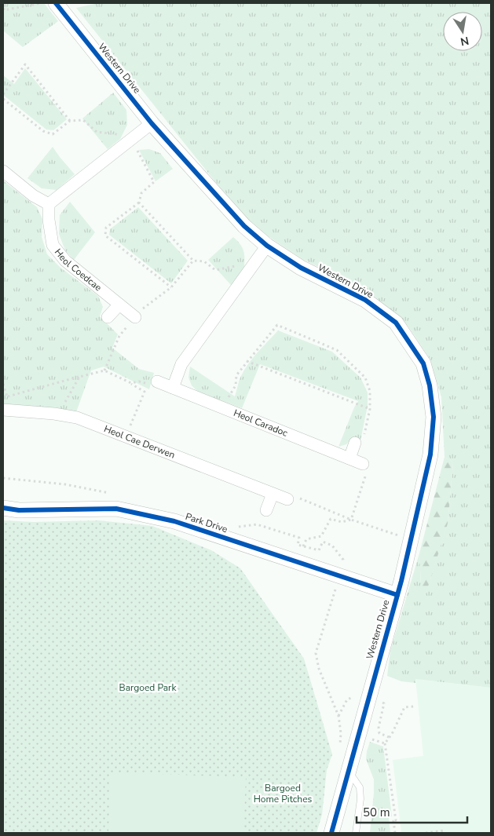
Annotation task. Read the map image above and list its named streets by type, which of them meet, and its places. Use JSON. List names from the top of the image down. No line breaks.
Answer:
{"streets":{"street":["Western Drive","Heol Coedcae","Heol Caradoc","Heol Cae Derwen","Park Drive"]},"crossings":[["Western Drive","Park Drive"]],"parks":["Bargoed Park","Bargoed Home Pitches"],"scale_bar":"50 m","north":"bottom"}
